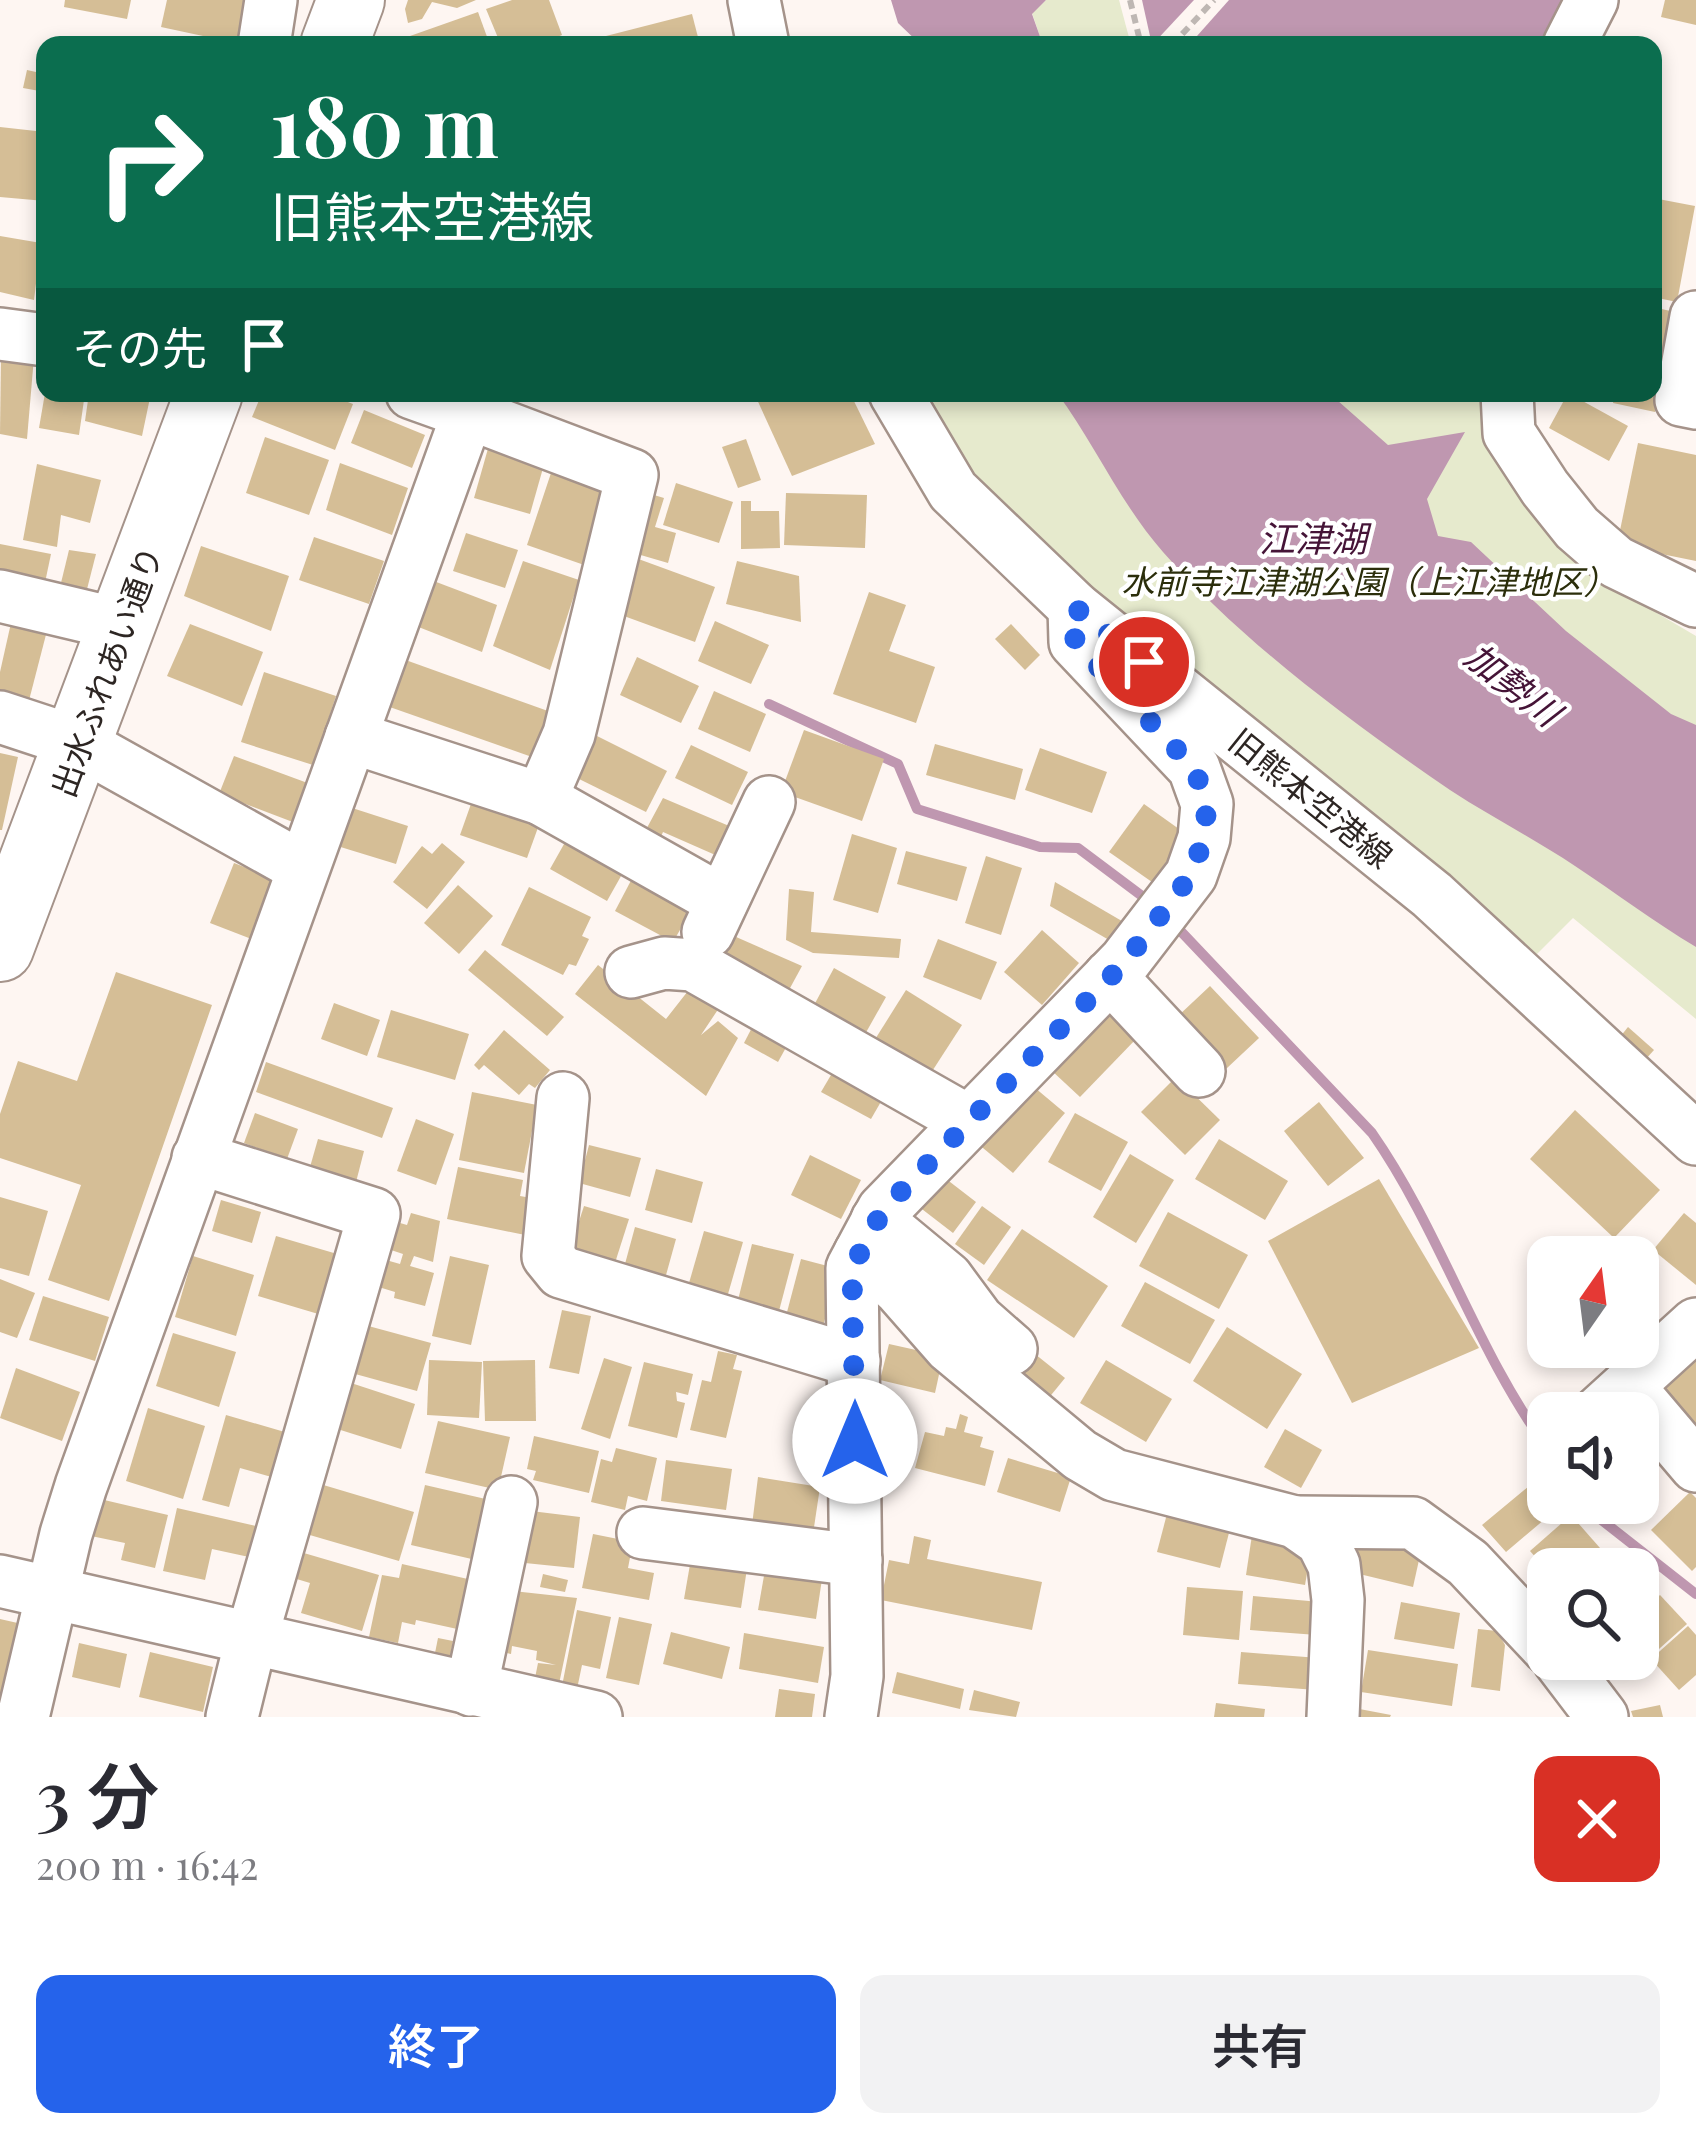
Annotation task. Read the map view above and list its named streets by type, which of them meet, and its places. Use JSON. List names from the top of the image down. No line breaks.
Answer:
{"streets":{"main road":["出水ふれあい通り"],"street":["旧熊本空港線"]},"water":["江津湖","加勢川"],"parks":["水前寺江津湖公園（上江津地区）"],"north":"top","page":{"turn":["180 m","旧熊本空港線"],"then":"その先","heading":["3 分","200 m · 16:42"],"buttons":["終了","共有"]}}
